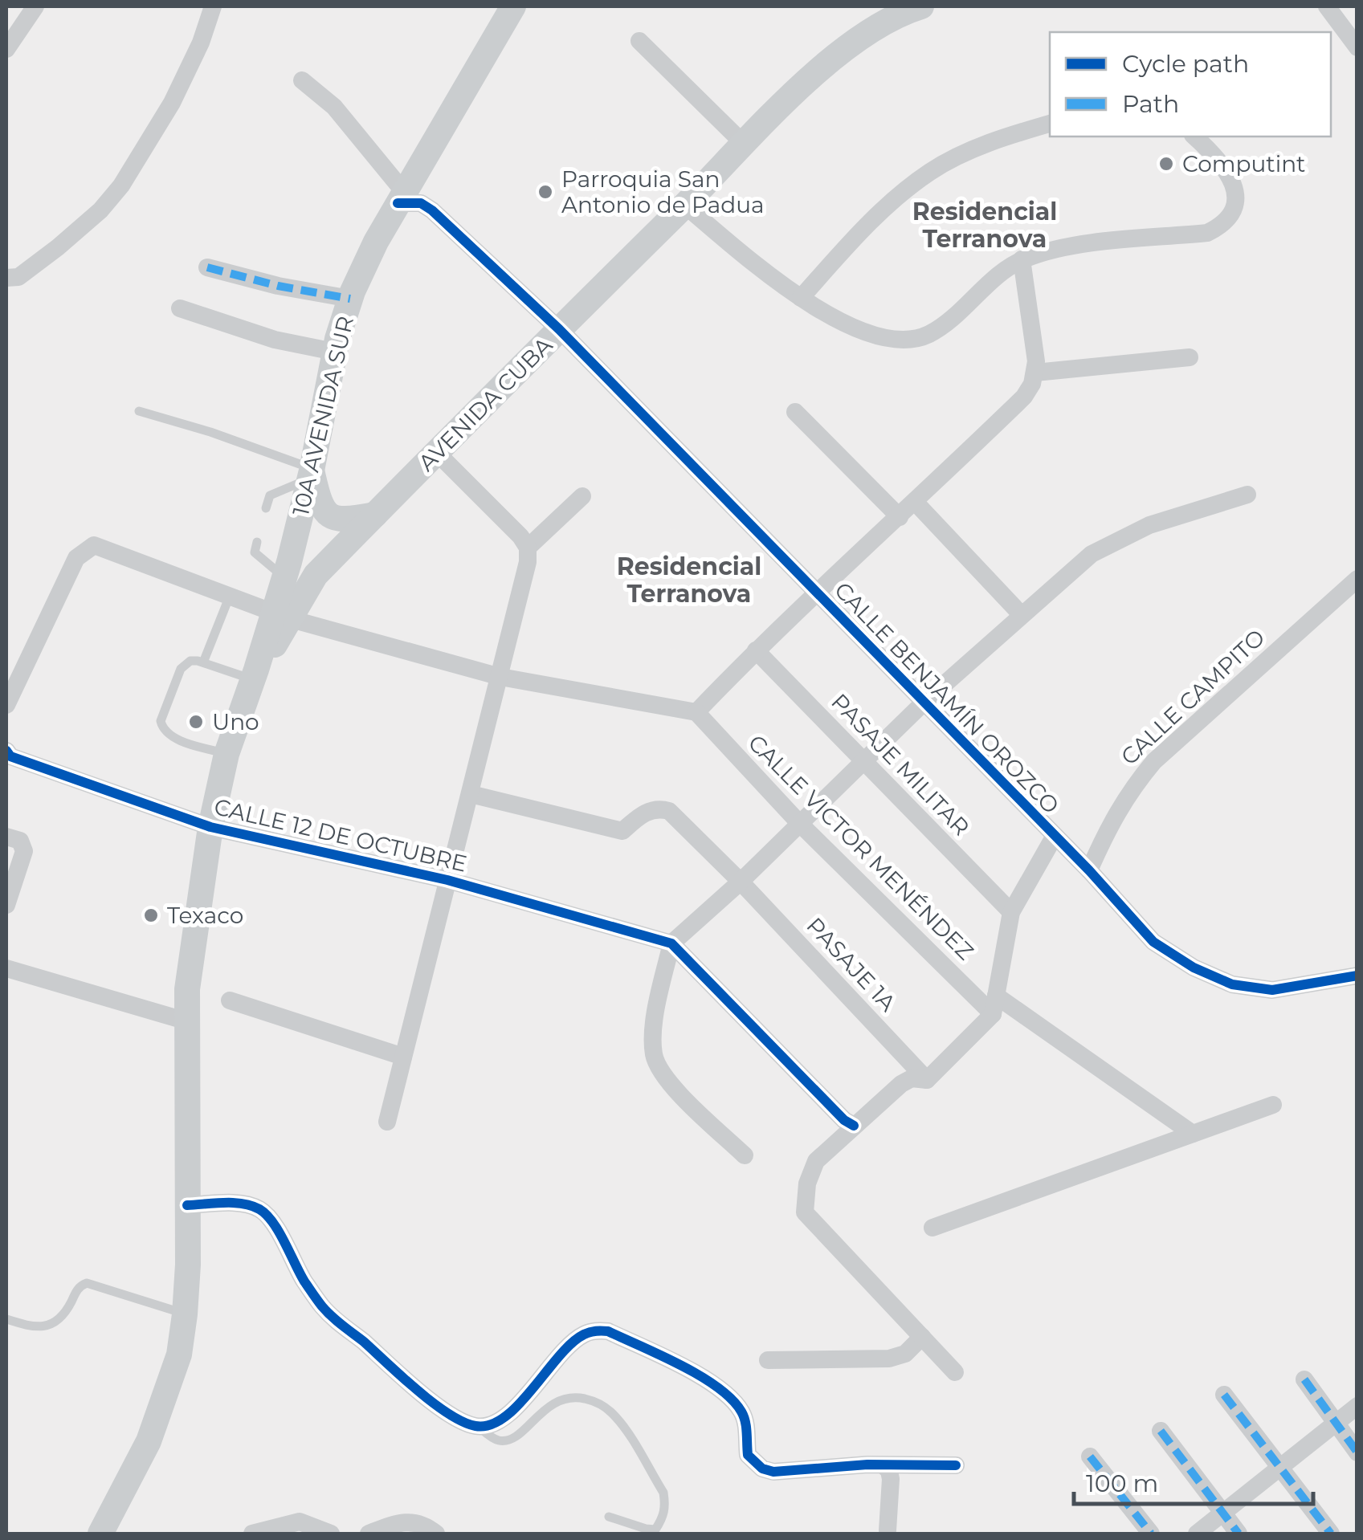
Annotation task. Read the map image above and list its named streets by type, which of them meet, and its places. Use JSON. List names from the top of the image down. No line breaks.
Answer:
{"streets":{"main road":["AVENIDA CUBA","10A AVENIDA SUR"],"street":["CALLE CAMPITO","CALLE BENJAMÍN OROZCO","PASAJE MILITAR","CALLE 12 DE OCTUBRE","CALLE VICTOR MENÉNDEZ","PASAJE 1A"]},"crossings":[["AVENIDA CUBA","10A AVENIDA SUR"],["AVENIDA CUBA","CALLE BENJAMÍN OROZCO"],["AVENIDA CUBA","CALLE 12 DE OCTUBRE"],["10A AVENIDA SUR","CALLE BENJAMÍN OROZCO"],["CALLE CAMPITO","CALLE BENJAMÍN OROZCO"]],"districts":["Residencial Terranova","Residencial Terranova"],"places":["Computint","Parroquia San Antonio de Padua","Uno","Texaco"],"legend":["Cycle path","Path"],"scale_bar":"100 m"}
